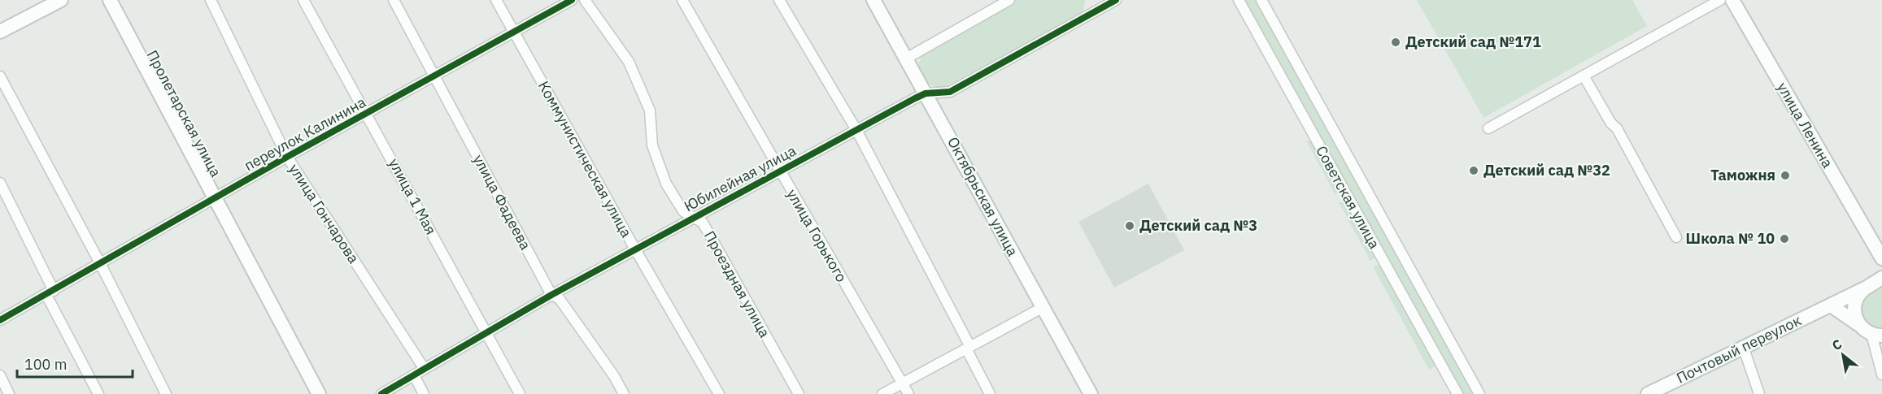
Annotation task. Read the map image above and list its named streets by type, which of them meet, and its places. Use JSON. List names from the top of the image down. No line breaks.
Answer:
{"streets":{"street":["Пролетарская улица","улица Ленина","переулок Калинина","Коммунистическая улица","Юбилейная улица","улица 1 Мая","Октябрьская улица","Советская улица","улица Фадеева","улица Гончарова","улица Горького","Проездная улица","Почтовый переулок"]},"crossings":[["Пролетарская улица","переулок Калинина"],["переулок Калинина","Коммунистическая улица"],["переулок Калинина","улица 1 Мая"],["переулок Калинина","улица Фадеева"],["переулок Калинина","улица Гончарова"],["Коммунистическая улица","Юбилейная улица"],["Юбилейная улица","улица 1 Мая"],["Юбилейная улица","Октябрьская улица"],["Юбилейная улица","улица Фадеева"],["Юбилейная улица","улица Гончарова"],["Юбилейная улица","улица Горького"],["Юбилейная улица","Проездная улица"]],"places":["Детский сад №171","Детский сад №32","Таможня","Детский сад №3","Школа № 10"],"scale_bar":"100 m","north":"top left"}
